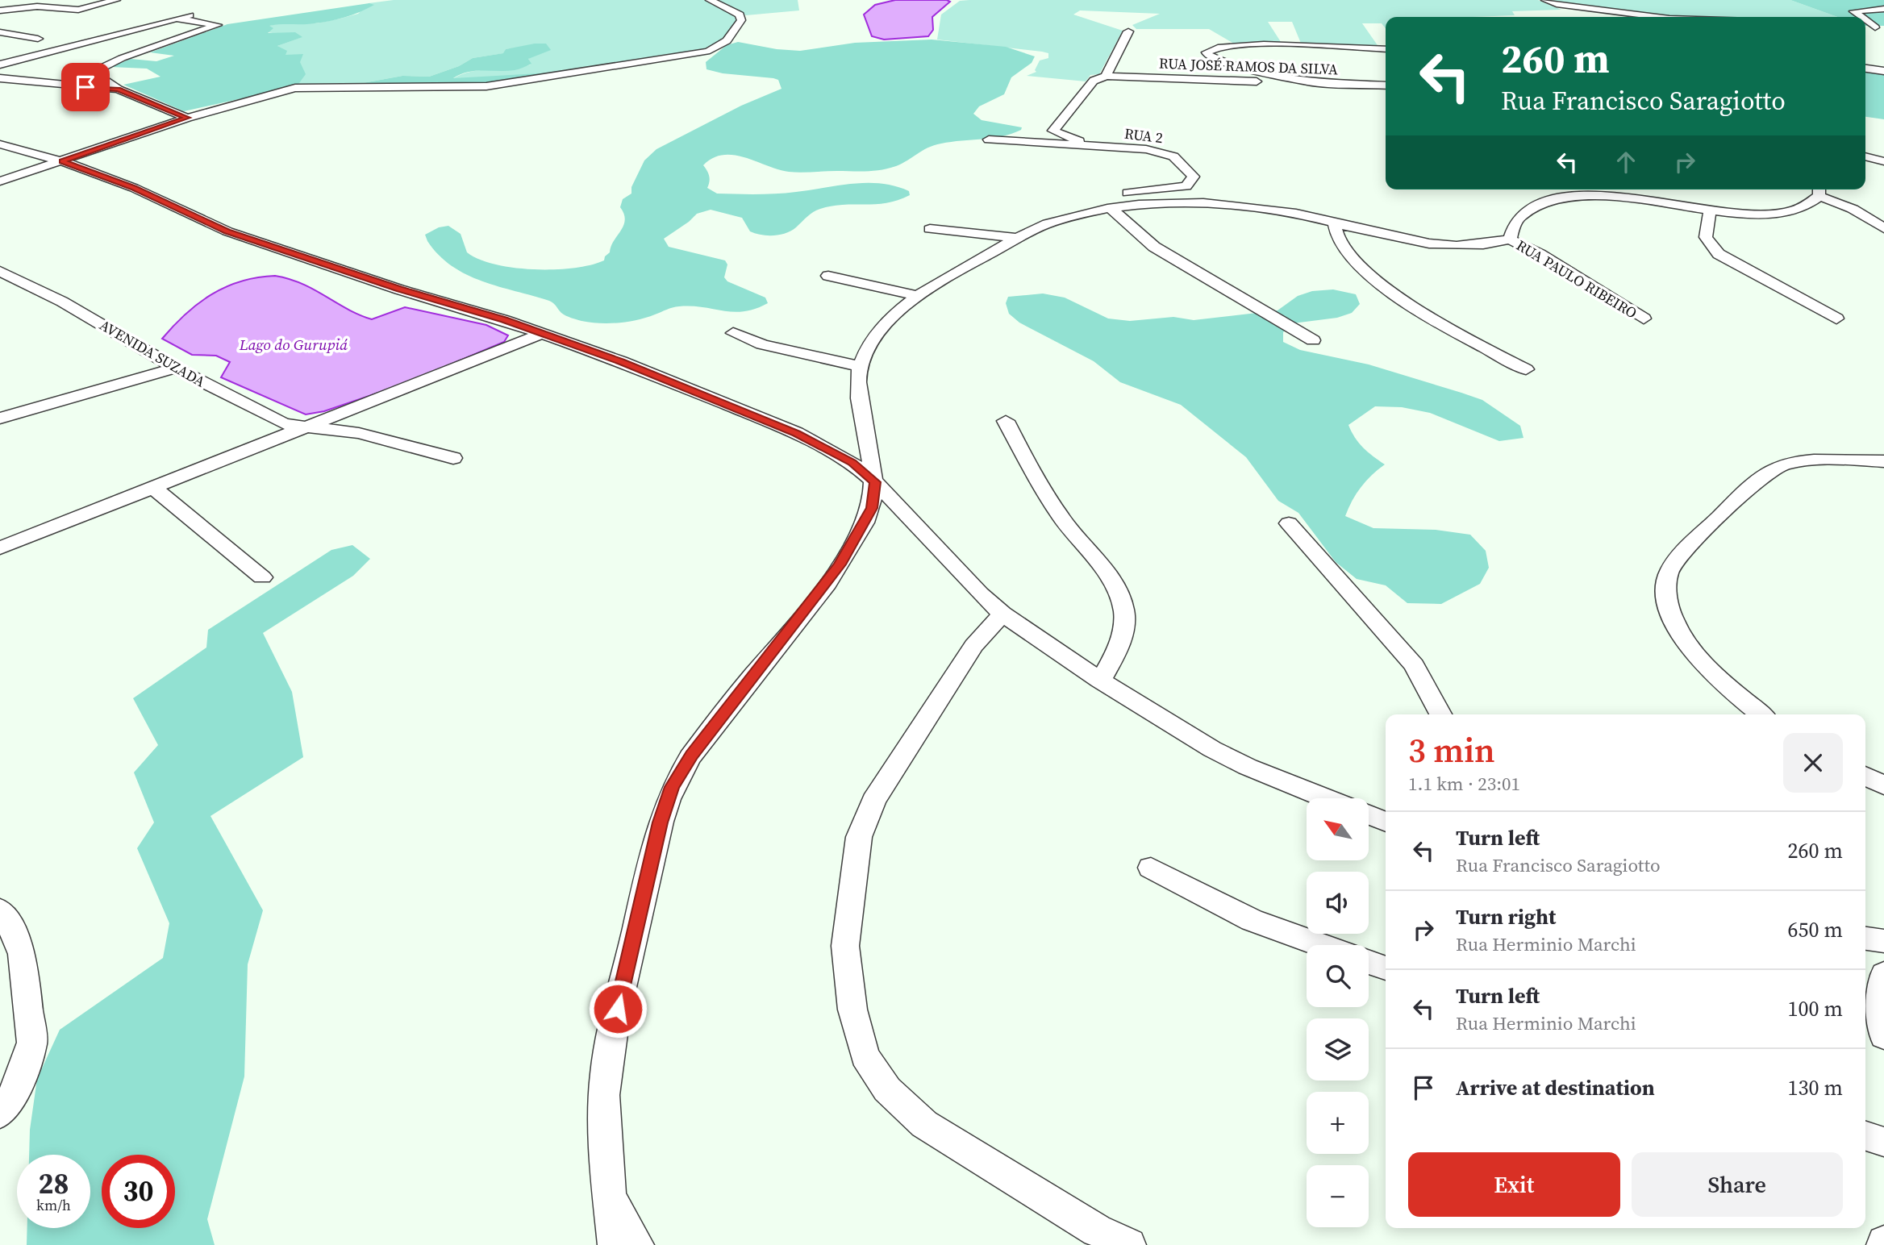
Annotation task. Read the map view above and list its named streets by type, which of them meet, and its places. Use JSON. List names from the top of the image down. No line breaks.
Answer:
{"streets":{"street":["RUA JOSÉ RAMOS DA SILVA","RUA 2","RUA PAULO RIBEIRO","AVENIDA SUZADA"]},"water":["Lago do Gurupiá"],"north":"top left","page":{"turn":["260 m","Rua Francisco Saragiotto"],"heading":["3 min","1.1 km · 23:01"],"map_buttons":["+","−"],"list":[{"name":"Turn left","note":"Rua Francisco Saragiotto","value":"260 m"},{"name":"Turn right","note":"Rua Herminio Marchi","value":"650 m"},{"name":"Turn left","note":"Rua Herminio Marchi","value":"100 m"},{"name":"Arrive at destination","value":"130 m"}],"buttons":["Exit","Share"],"speed":"28 km/h","limit":"30"}}
